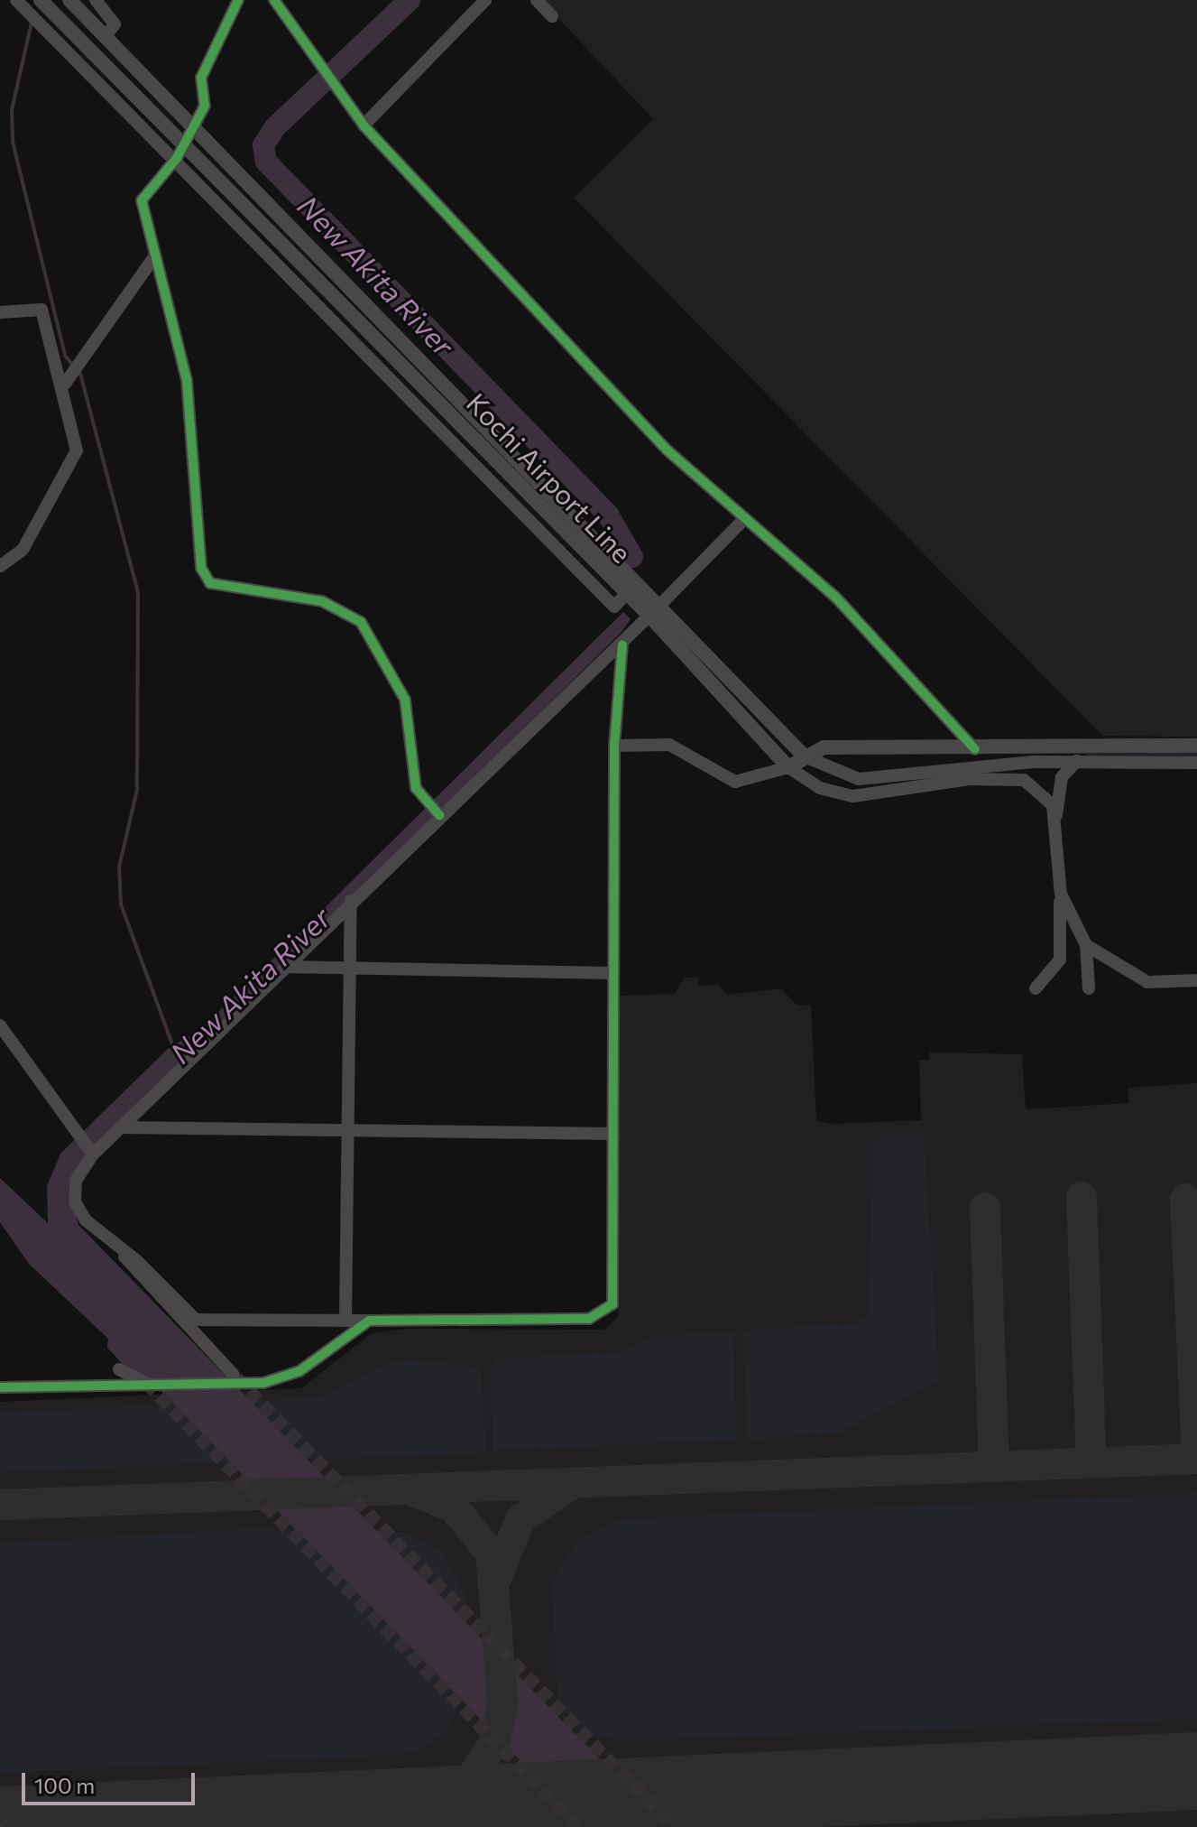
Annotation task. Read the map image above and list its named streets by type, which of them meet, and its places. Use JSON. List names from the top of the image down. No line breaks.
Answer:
{"streets":{"main road":["Kochi Airport Line"]},"water":["New Akita River"],"scale_bar":"100 m"}
